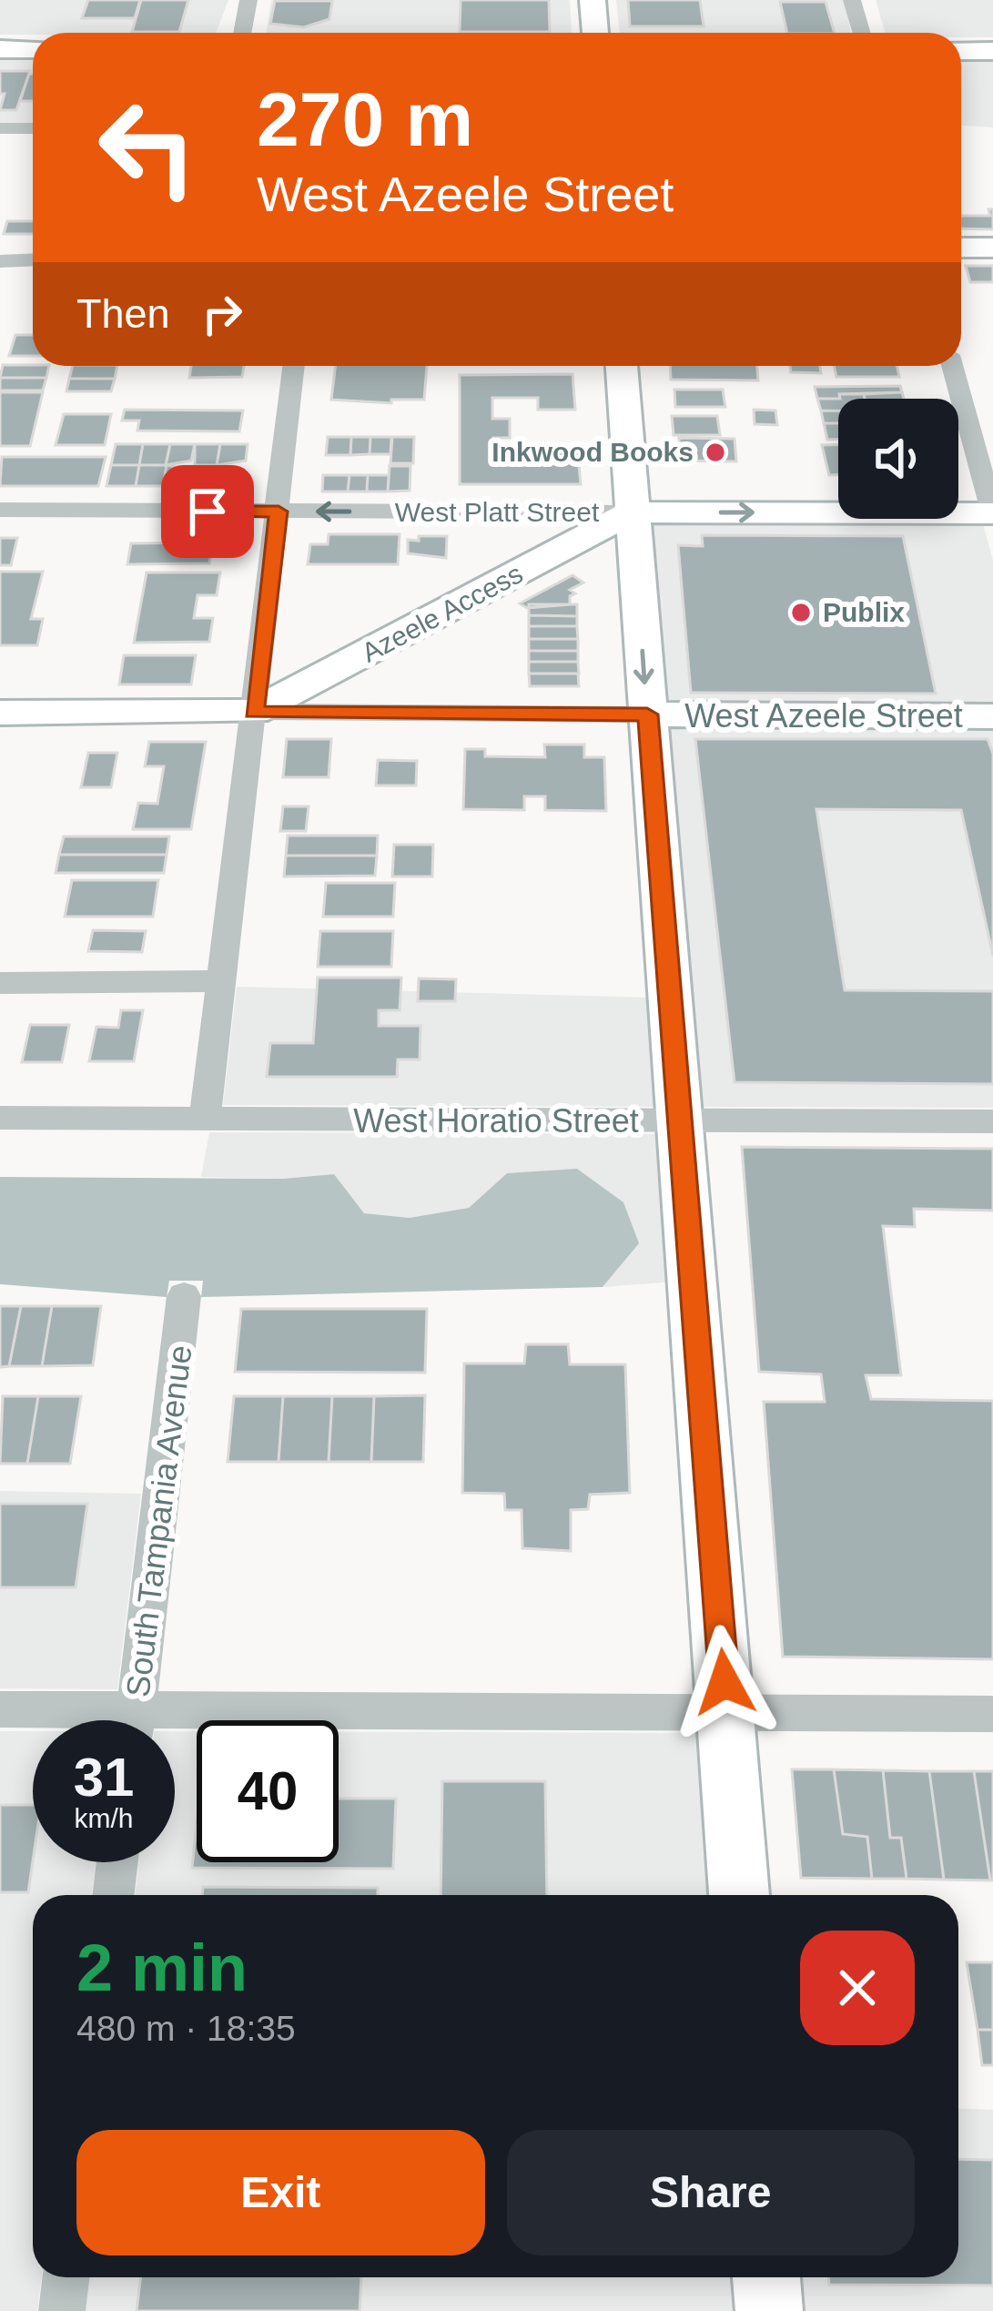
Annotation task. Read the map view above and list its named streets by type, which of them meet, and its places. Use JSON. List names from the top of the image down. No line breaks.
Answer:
{"streets":{"main road":["West Platt Street","Azeele Access","West Azeele Street"],"street":["West Horatio Street","South Tampania Avenue"]},"crossings":[["West Platt Street","Azeele Access"],["Azeele Access","West Azeele Street"]],"places":["Inkwood Books","Publix"],"page":{"turn":["270 m","West Azeele Street"],"then":"Then","speed":"31 km/h","limit":"40","heading":["2 min","480 m · 18:35"],"buttons":["Exit","Share"]}}
